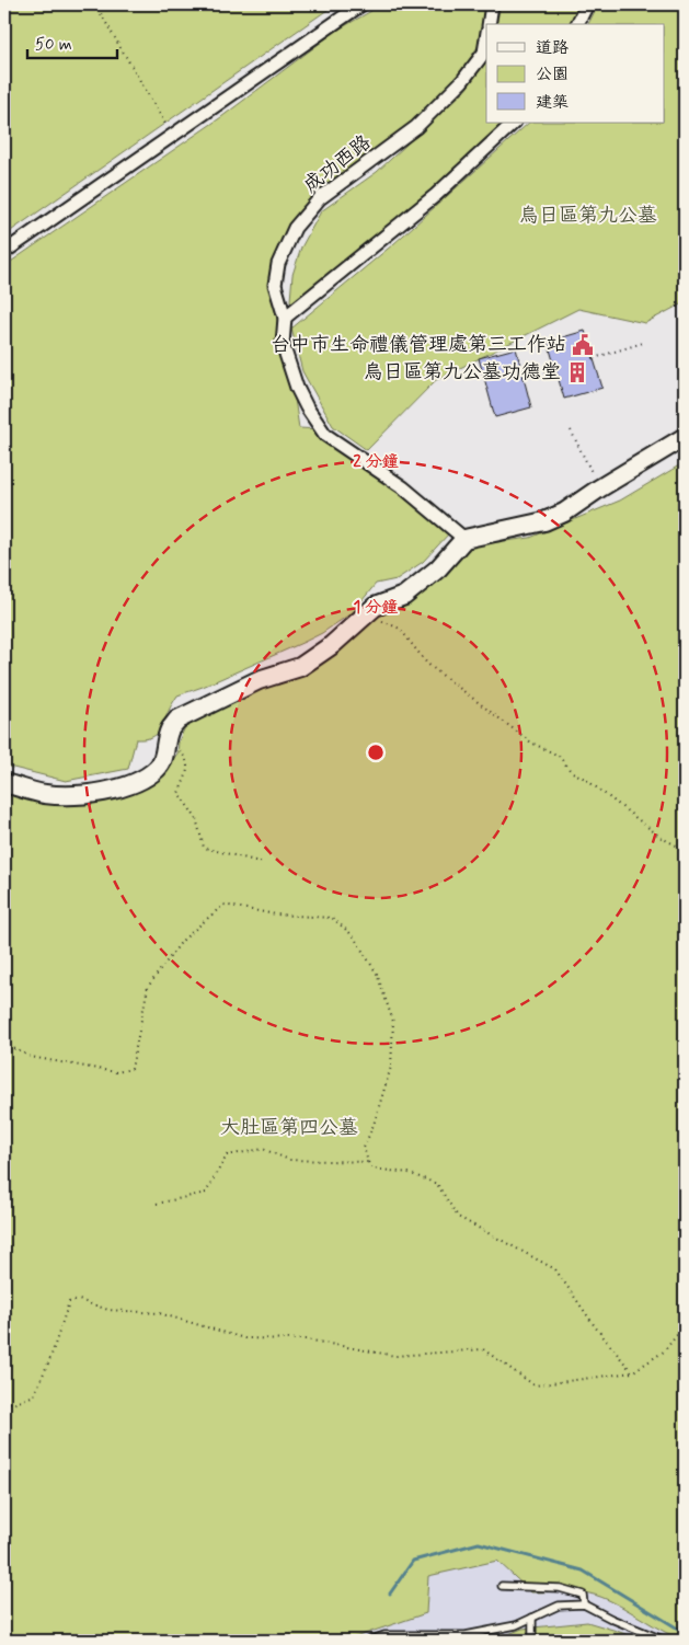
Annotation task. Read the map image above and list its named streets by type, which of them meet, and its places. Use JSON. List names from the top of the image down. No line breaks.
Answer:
{"streets":{"street":["成功西路"]},"parks":["烏日區第九公墓","大肚區第四公墓"],"places":{"public building":["台中市生命禮儀管理處第三工作站"],"building":["烏日區第九公墓功德堂"]},"legend":["道路","公園","建築"],"scale_bar":"50 m","rings":["2 分鐘","1 分鐘"]}
